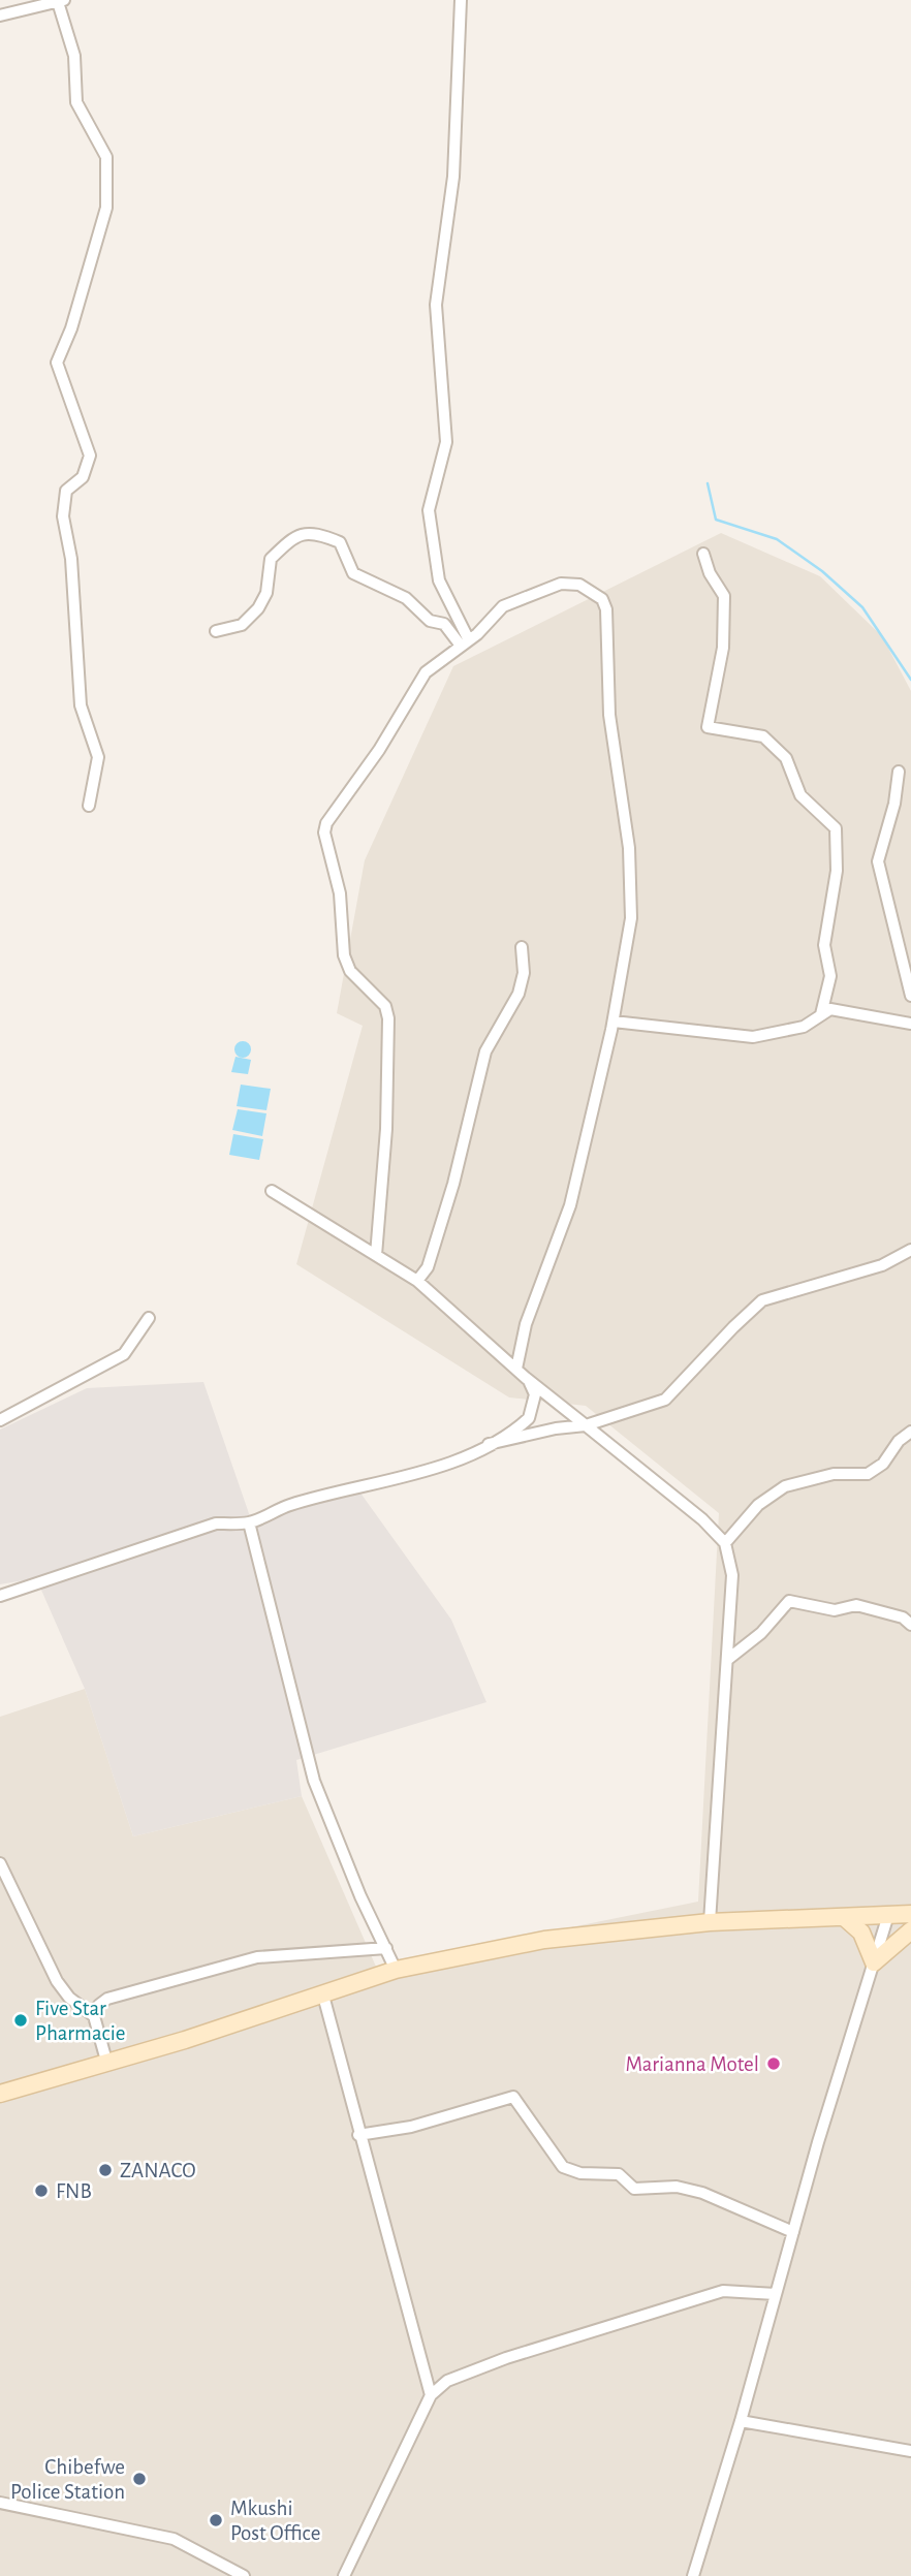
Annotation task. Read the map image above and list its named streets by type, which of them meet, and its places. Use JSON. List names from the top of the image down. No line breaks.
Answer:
{"places":["Five Star Pharmacie","Marianna Motel","ZANACO","FNB","Chibefwe Police Station","Mkushi Post Office"]}
